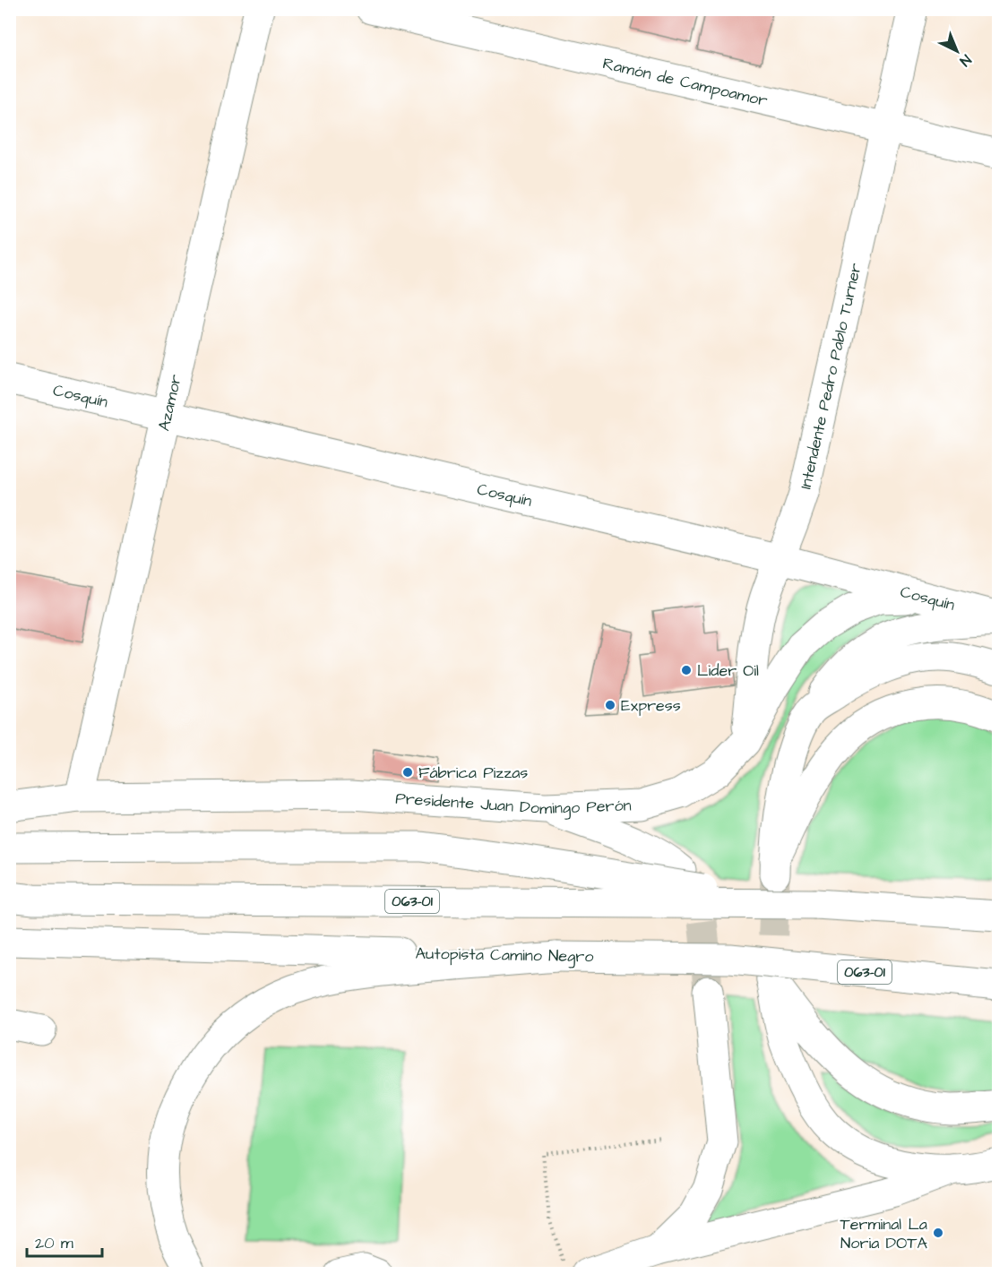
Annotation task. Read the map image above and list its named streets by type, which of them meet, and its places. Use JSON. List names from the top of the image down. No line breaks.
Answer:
{"streets":{"main road":["Ramón de Campoamor","Intendente Pedro Pablo Turner","Cosquín","Azamor","Presidente Juan Domingo Perón","063-01","Autopista Camino Negro"]},"crossings":[["Ramón de Campoamor","Intendente Pedro Pablo Turner"],["Intendente Pedro Pablo Turner","Cosquín"],["Intendente Pedro Pablo Turner","Presidente Juan Domingo Perón"],["Cosquín","Azamor"],["Cosquín","Presidente Juan Domingo Perón"],["Azamor","Presidente Juan Domingo Perón"]],"places":["Lider Oil","Express","Fábrica Pizzas","Terminal La Noria DOTA"],"scale_bar":"20 m","north":"bottom right"}
